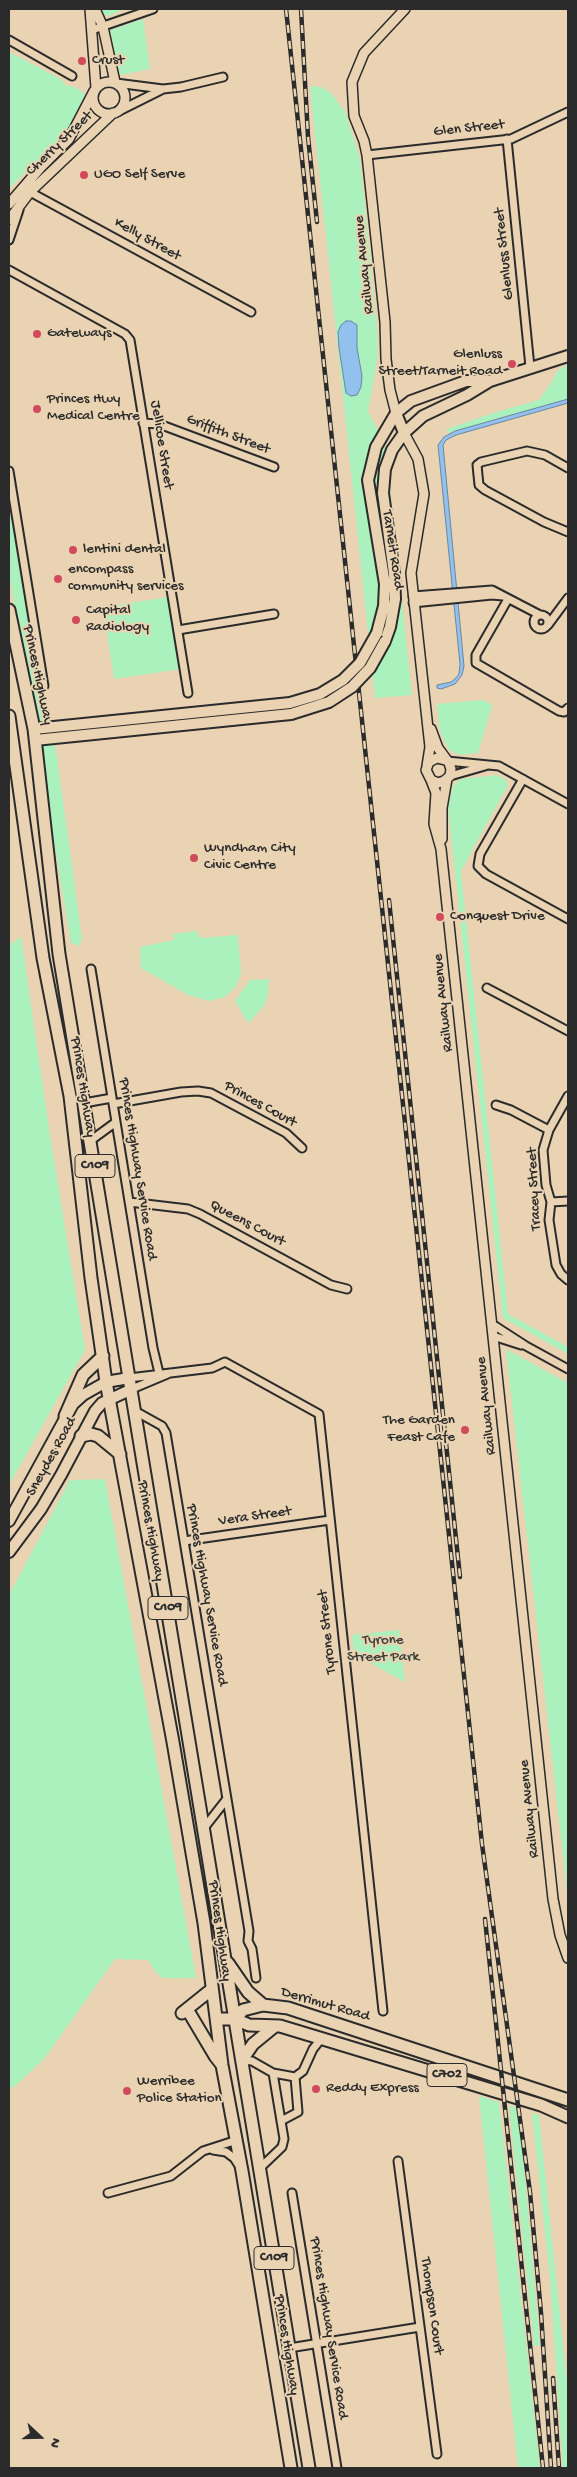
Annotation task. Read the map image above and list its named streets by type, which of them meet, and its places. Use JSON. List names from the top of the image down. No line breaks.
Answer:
{"streets":{"highway":["Princes Highway","C109","Derrimut Road","C702"],"main road":["Tarneit Road","Sneydes Road"],"street":["Glen Street","Cherry Street","Kelly Street","Glenluss Street","Railway Avenue","Griffith Street","Jellicoe Street","Princes Court","Princes Highway Service Road","Tracey Street","Queens Court","Vera Street","Tyrone Street","Thompson Court"]},"crossings":[["Glen Street","Glenluss Street"],["Glen Street","Railway Avenue"],["Cherry Street","Kelly Street"],["Glenluss Street","Tarneit Road"],["Railway Avenue","Tarneit Road"],["Griffith Street","Jellicoe Street"],["Tarneit Road","Princes Highway"],["Princes Highway","Princes Court"],["Princes Highway","Princes Highway Service Road"],["Princes Highway","Sneydes Road"],["Princes Highway","Tyrone Street"],["Princes Highway","Derrimut Road"],["Princes Highway","C702"],["Princes Court","Princes Highway Service Road"],["Princes Highway Service Road","Queens Court"],["Princes Highway Service Road","Vera Street"],["Princes Highway Service Road","Tyrone Street"],["Sneydes Road","Tyrone Street"],["Vera Street","Tyrone Street"],["Derrimut Road","C702"]],"parks":["Tyrone Street Park"],"places":["Crust","UGO Self Serve","Gateways","Glenluss Street/Tarneit Road","Princes Hwy Medical Centre","lentini dental","encompass community services","Capital Radiology","Wyndham City Civic Centre","Conquest Drive","The Garden Feast Cafe","Reddy Express","Werribee Police Station"],"north":"right"}
